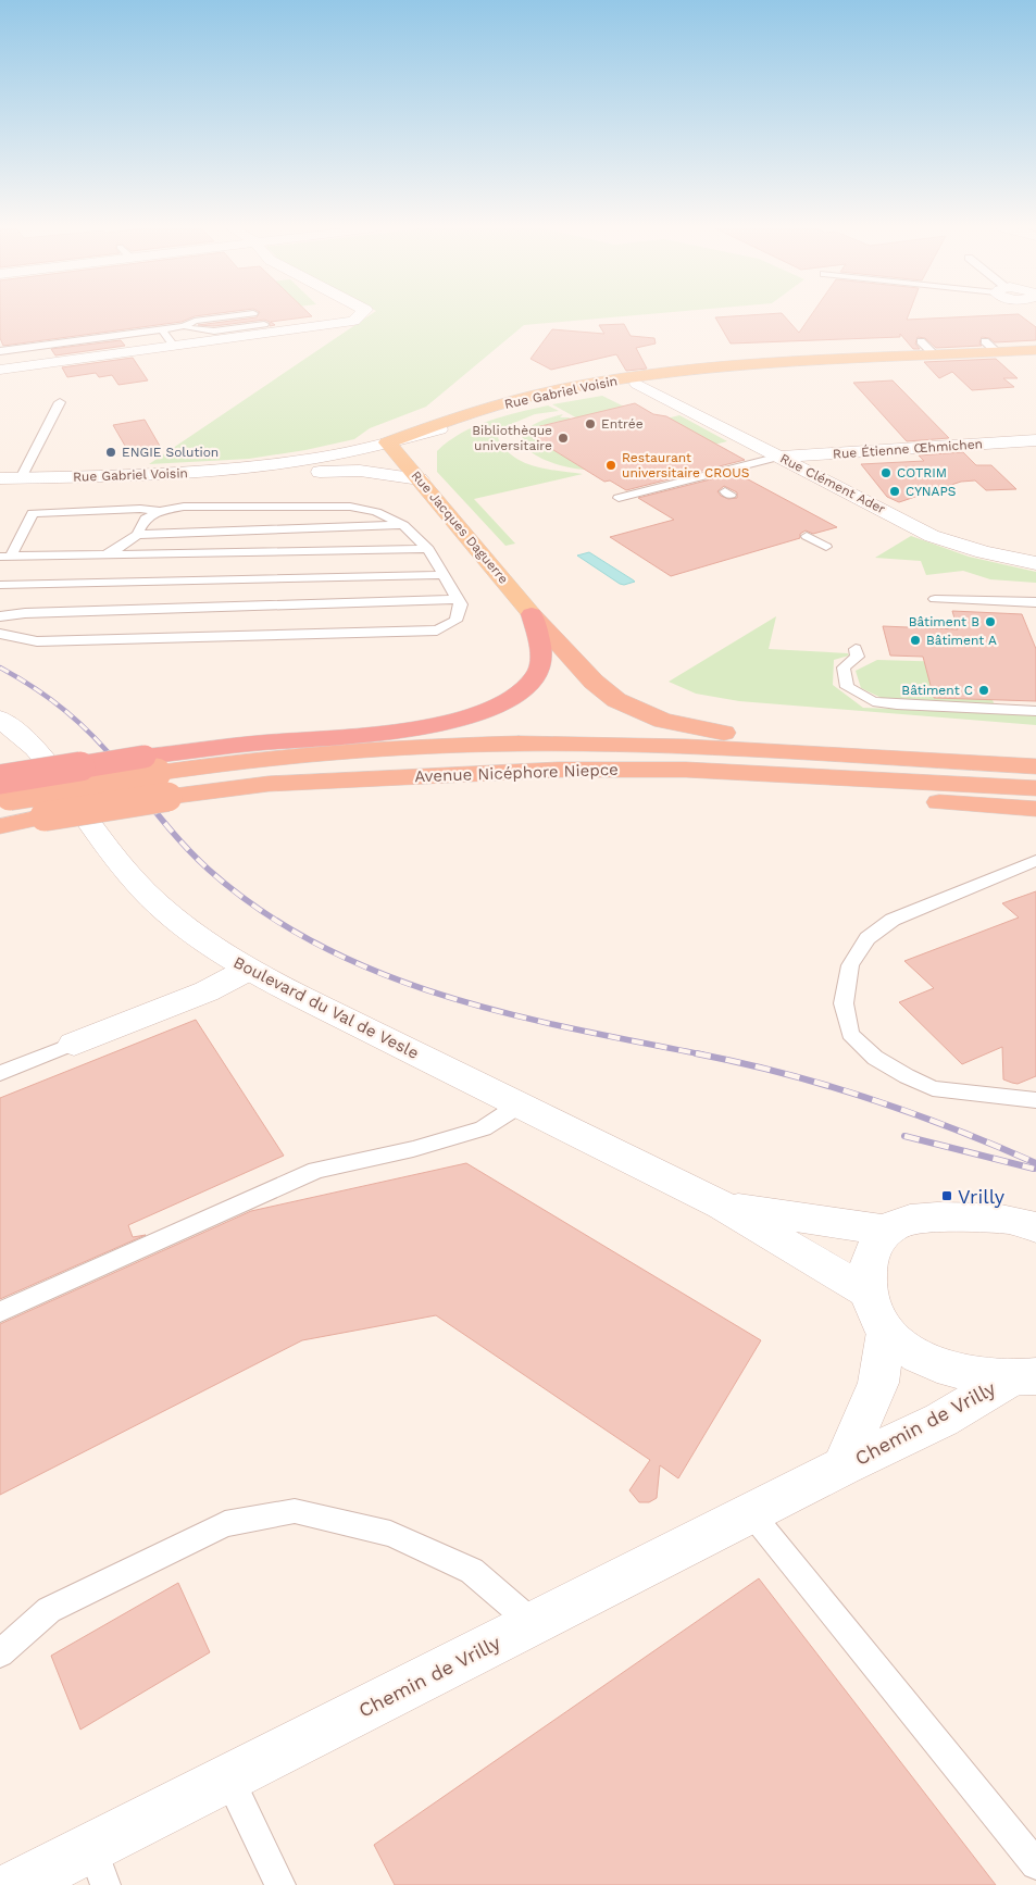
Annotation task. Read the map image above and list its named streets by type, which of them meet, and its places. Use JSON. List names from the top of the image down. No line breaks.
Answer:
{"streets":{"highway":["Avenue Nicéphore Niepce"],"main road":["Rue Gabriel Voisin","Rue Jacques Daguerre"],"street":["Rue Étienne Œhmichen","Rue Clément Ader","Boulevard du Val de Vesle","Chemin de Vrilly"]},"crossings":[["Rue Gabriel Voisin","Rue Clément Ader"],["Rue Gabriel Voisin","Rue Jacques Daguerre"],["Rue Étienne Œhmichen","Rue Clément Ader"]],"places":{"other":["Entrée","Bibliothèque universitaire","ENGIE Solution","Restaurant universitaire CROUS","COTRIM","CYNAPS","Bâtiment B","Bâtiment A","Bâtiment C"],"transit":["Vrilly"]}}
